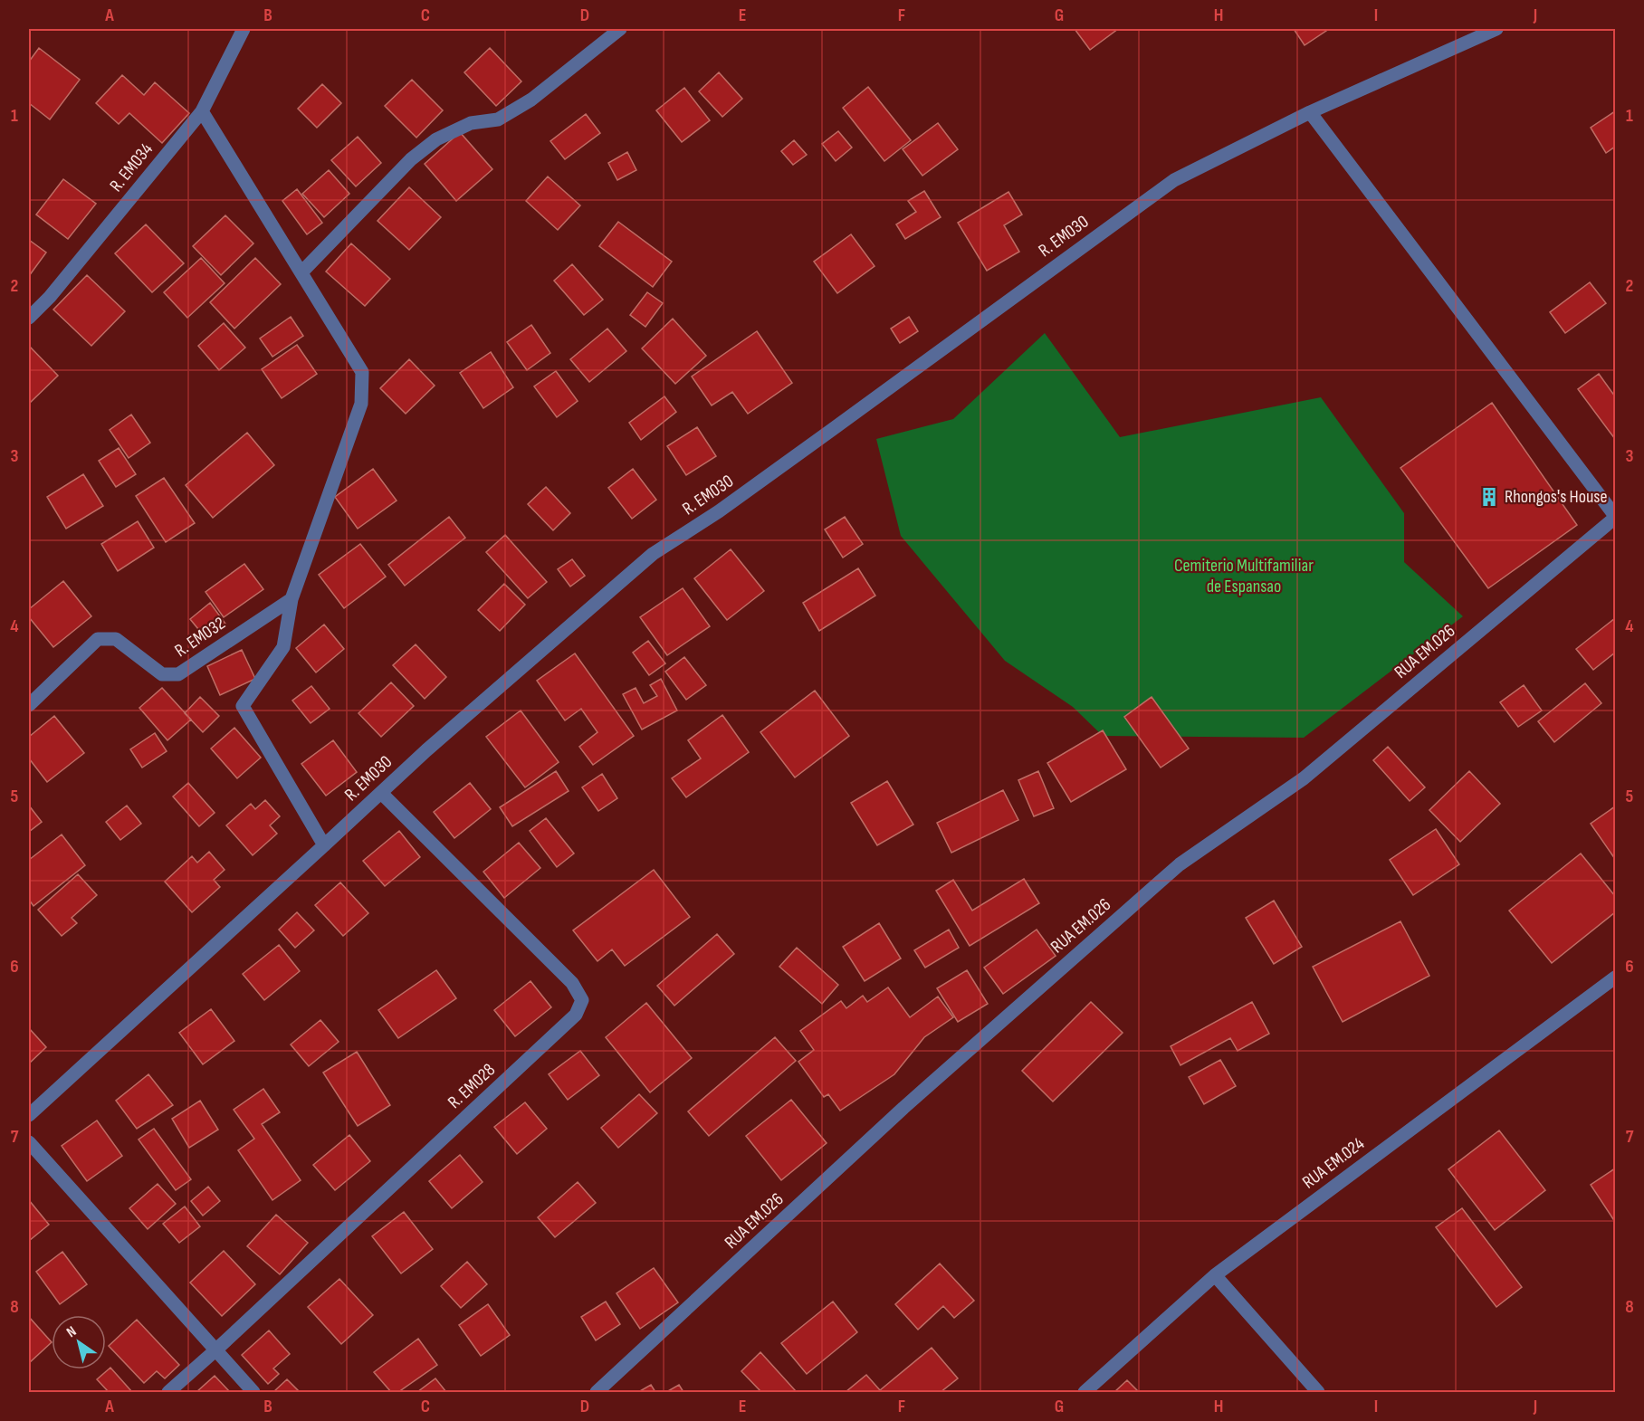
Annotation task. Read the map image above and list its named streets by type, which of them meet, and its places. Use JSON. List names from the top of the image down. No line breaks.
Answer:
{"streets":{"street":["R. EM034","R. EM030","R. EM032","RUA EM.026","R. EM028","RUA EM.024"]},"crossings":[["R. EM030","R. EM028"]],"parks":["Cemiterio Multifamiliar de Espansao"],"places":{"building":["Rhongos's House"]},"north":"top left","grid":{"columns":["A","B","C","D","E","F","G","H","I","J"],"rows":["1","2","3","4","5","6","7","8"]}}
